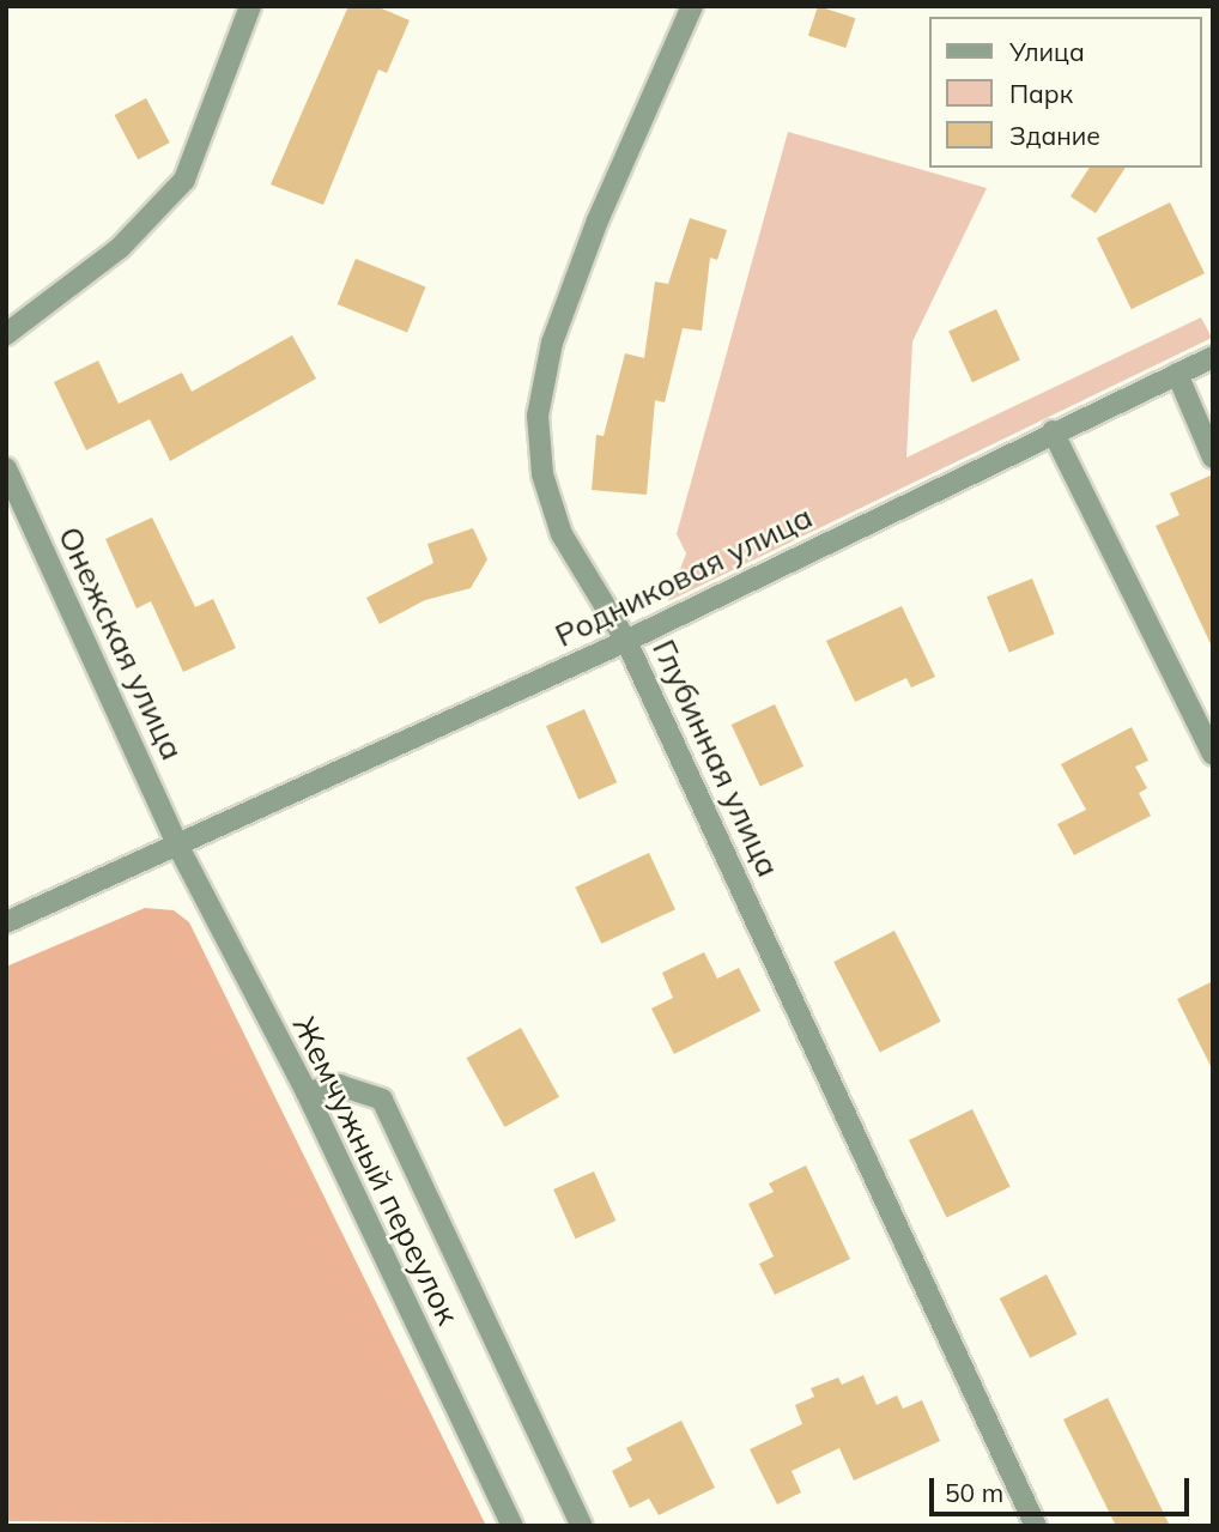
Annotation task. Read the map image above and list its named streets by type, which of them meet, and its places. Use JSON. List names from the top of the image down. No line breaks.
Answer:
{"streets":{"street":["Родниковая улица","Онежская улица","Глубинная улица","Жемчужный переулок"]},"crossings":[["Родниковая улица","Онежская улица"],["Родниковая улица","Глубинная улица"],["Родниковая улица","Жемчужный переулок"],["Онежская улица","Жемчужный переулок"]],"legend":["Улица","Парк","Здание"],"scale_bar":"50 m"}
